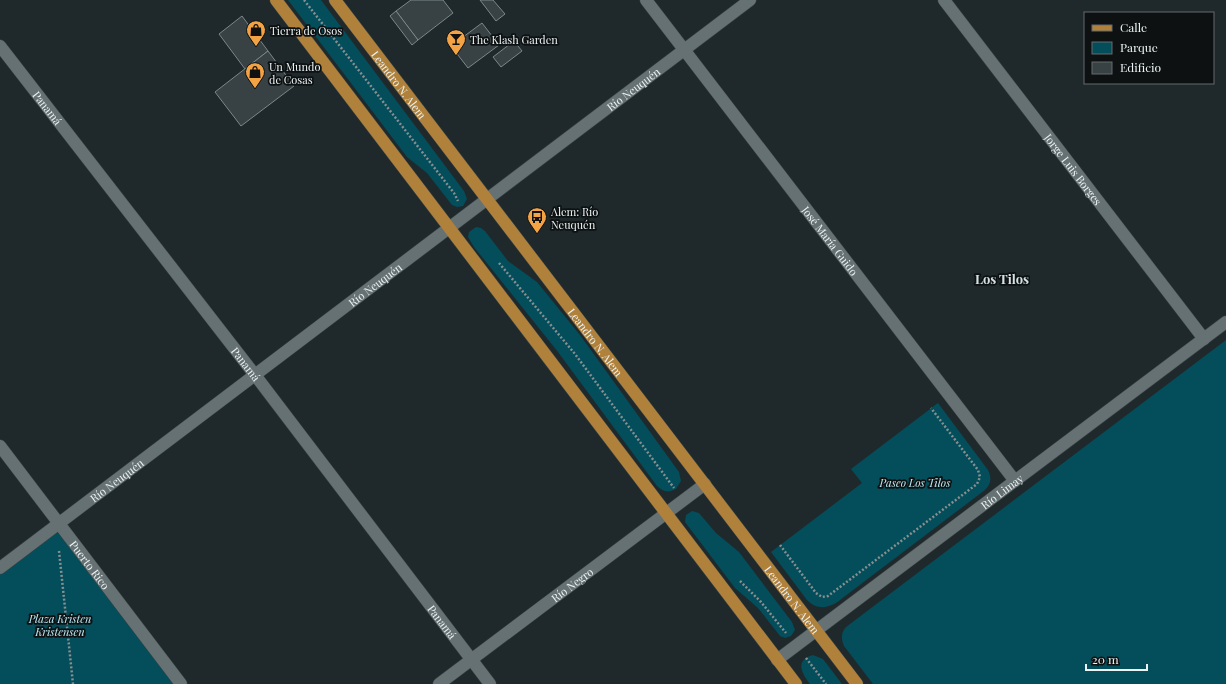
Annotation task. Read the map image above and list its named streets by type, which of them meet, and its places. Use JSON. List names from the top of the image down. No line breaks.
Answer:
{"streets":{"main road":["Leandro N. Alem"],"street":["Río Neuquén","Panamá","Jorge Luis Borges","José María Guido","Río Limay","Puerto Rico","Río Negro"]},"crossings":[["Leandro N. Alem","Río Neuquén"],["Leandro N. Alem","Río Limay"],["Leandro N. Alem","Río Negro"],["Río Neuquén","Panamá"],["Río Neuquén","José María Guido"],["Río Neuquén","Puerto Rico"],["Panamá","Río Negro"],["Jorge Luis Borges","Río Limay"],["José María Guido","Río Limay"]],"districts":["Los Tilos"],"parks":["Paseo Los Tilos","Plaza Kristen Kristensen"],"places":{"shop":["Tierra de Osos","Un Mundo de Cosas"],"bar":["The Klash Garden"],"bus stop":["Alem: Río Neuquén"]},"legend":["Calle","Parque","Edificio"],"scale_bar":"20 m"}
